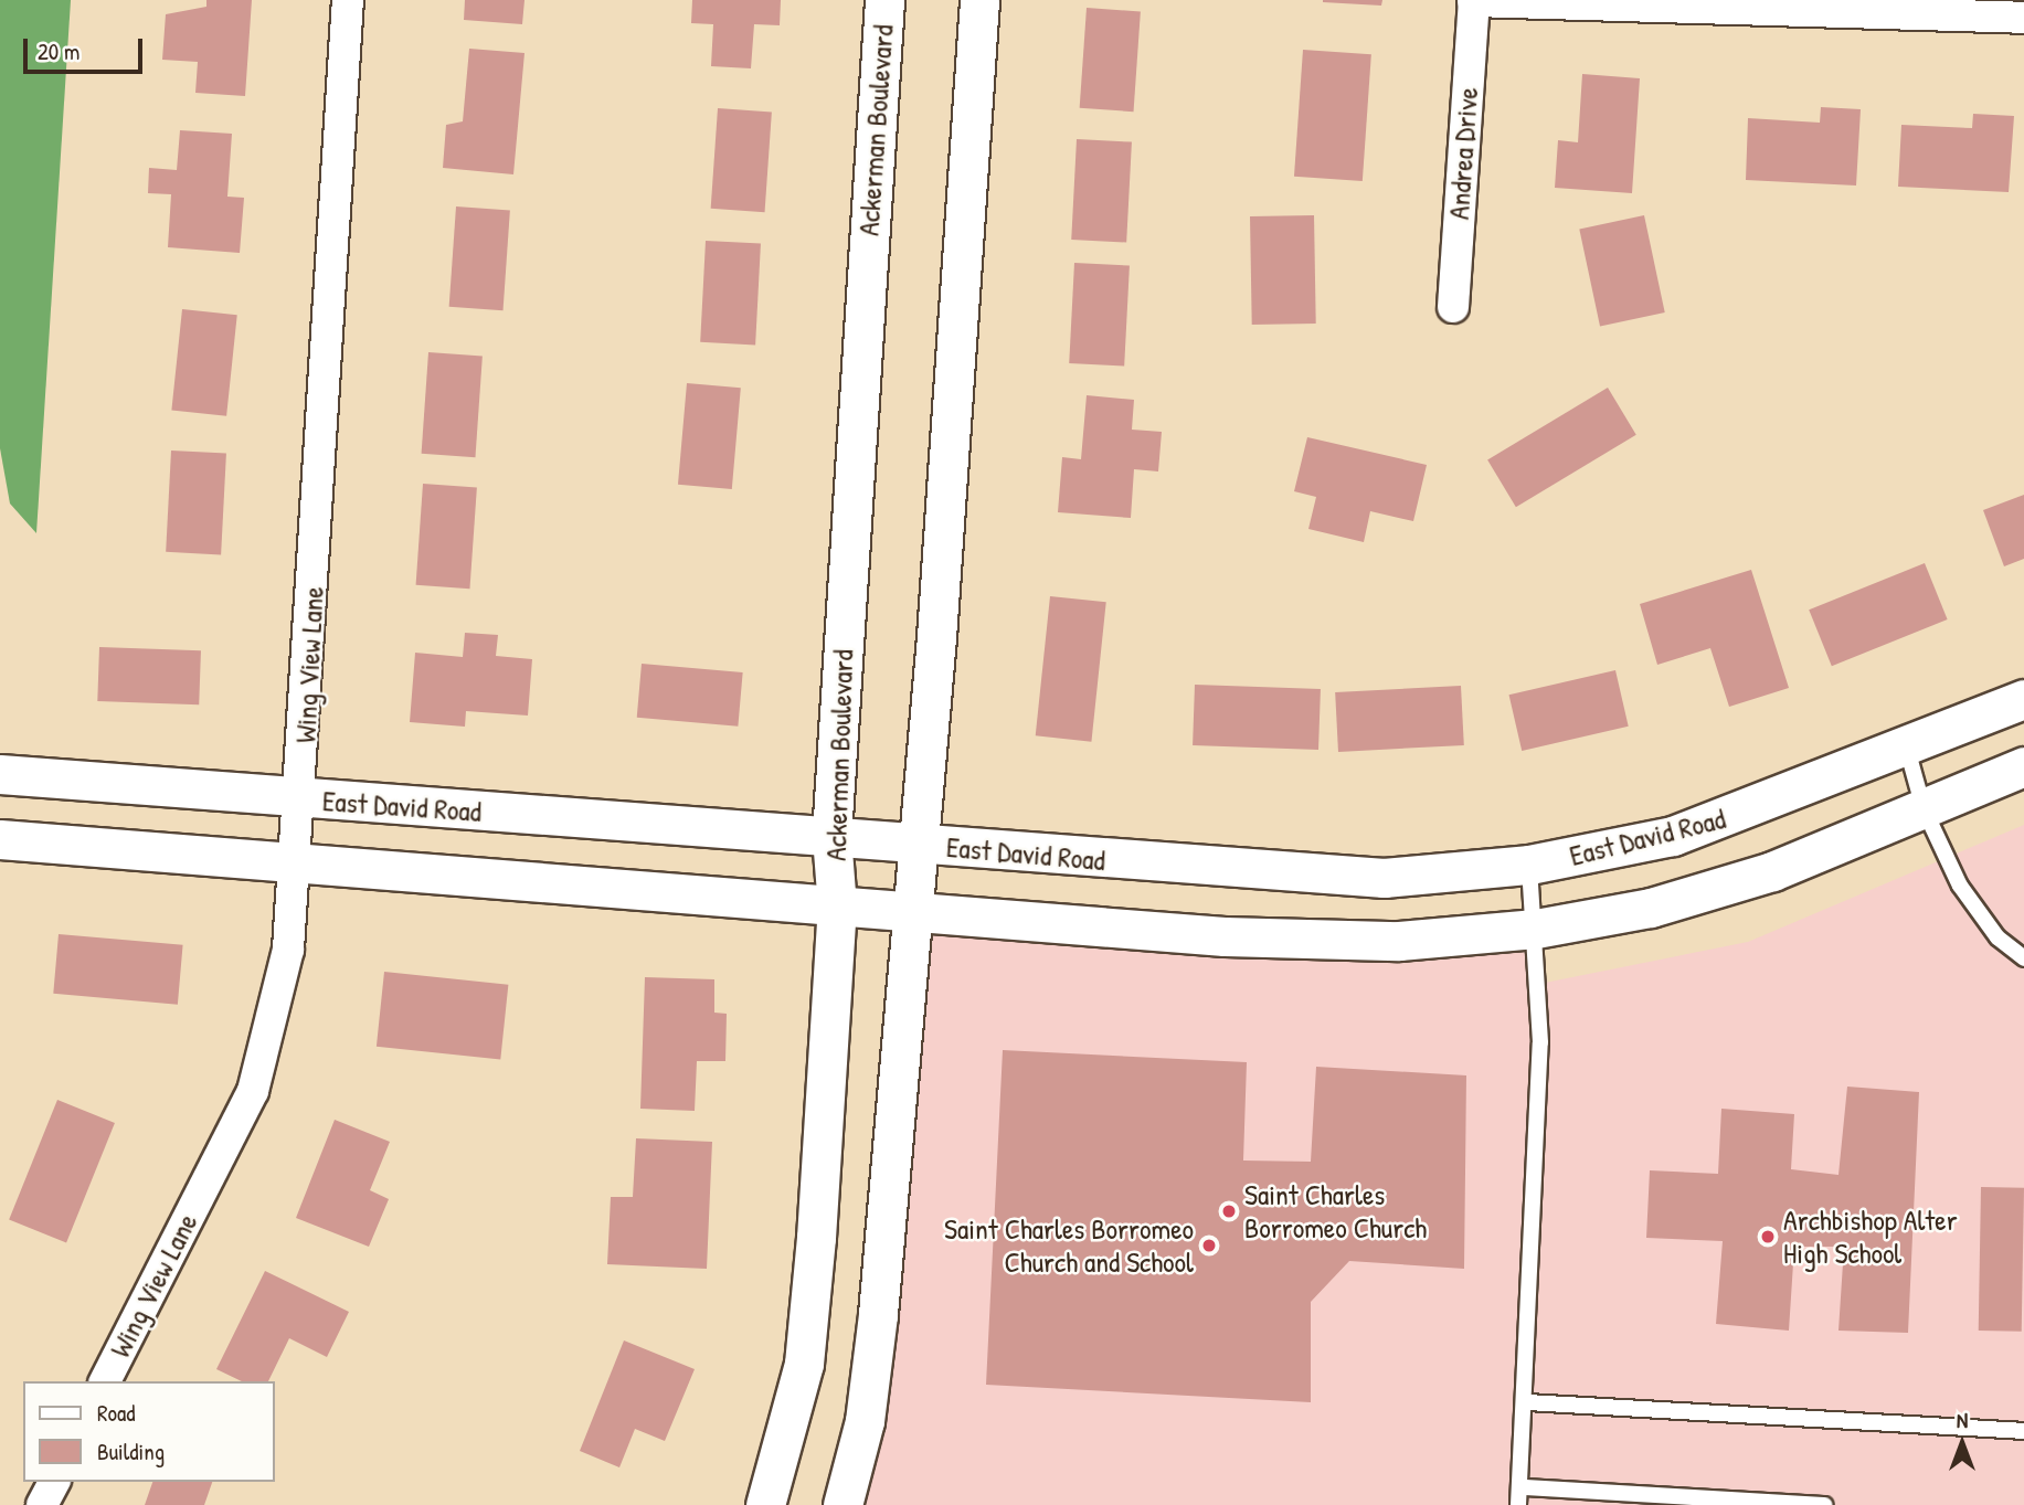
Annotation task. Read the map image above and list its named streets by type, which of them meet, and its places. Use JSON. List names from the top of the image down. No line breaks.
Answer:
{"streets":{"street":["Ackerman Boulevard","Andrea Drive","Wing View Lane","East David Road"]},"crossings":[["Ackerman Boulevard","East David Road"],["Wing View Lane","East David Road"]],"places":["Saint Charles Borromeo Church","Archbishop Alter High School","Saint Charles Borromeo Church and School"],"legend":["Road","Building"],"scale_bar":"20 m","north":"top"}
